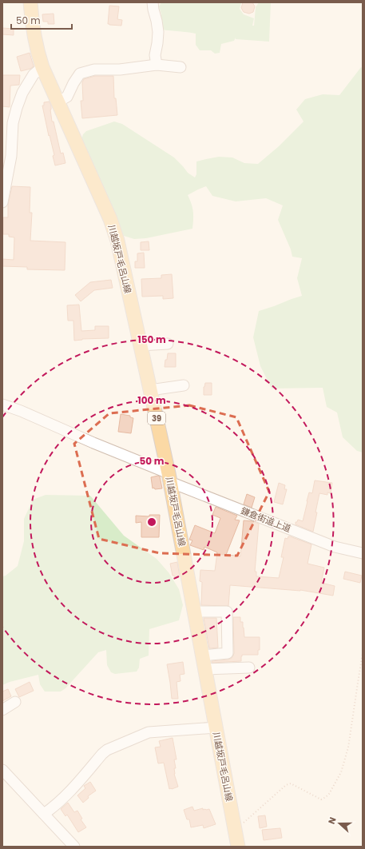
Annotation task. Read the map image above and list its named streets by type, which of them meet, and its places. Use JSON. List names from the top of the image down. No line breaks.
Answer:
{"streets":{"main road":["川越坂戸毛呂山線","39"],"street":["鎌倉街道上道"]},"crossings":[["川越坂戸毛呂山線","鎌倉街道上道"]],"scale_bar":"50 m","north":"left","rings":["150 m","100 m","50 m"]}
